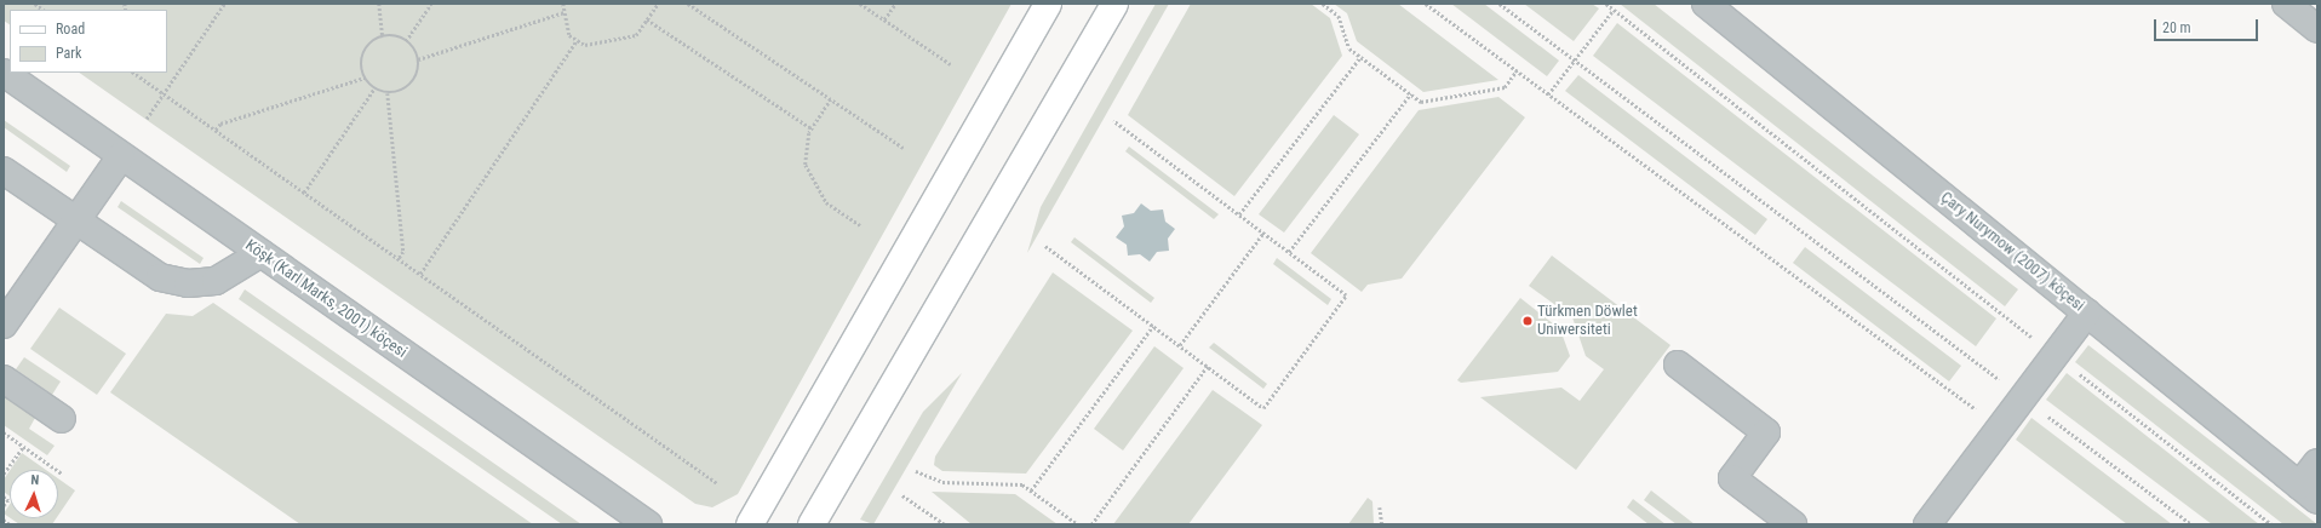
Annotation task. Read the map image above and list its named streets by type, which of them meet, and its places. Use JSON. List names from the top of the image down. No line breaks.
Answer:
{"streets":{"street":["Çary Nurymow (2007) köçesi","Köşk (Karl Marks, 2001) köçesi"]},"places":["Türkmen Döwlet Uniwersiteti"],"legend":["Road","Park"],"scale_bar":"20 m","north":"top"}
